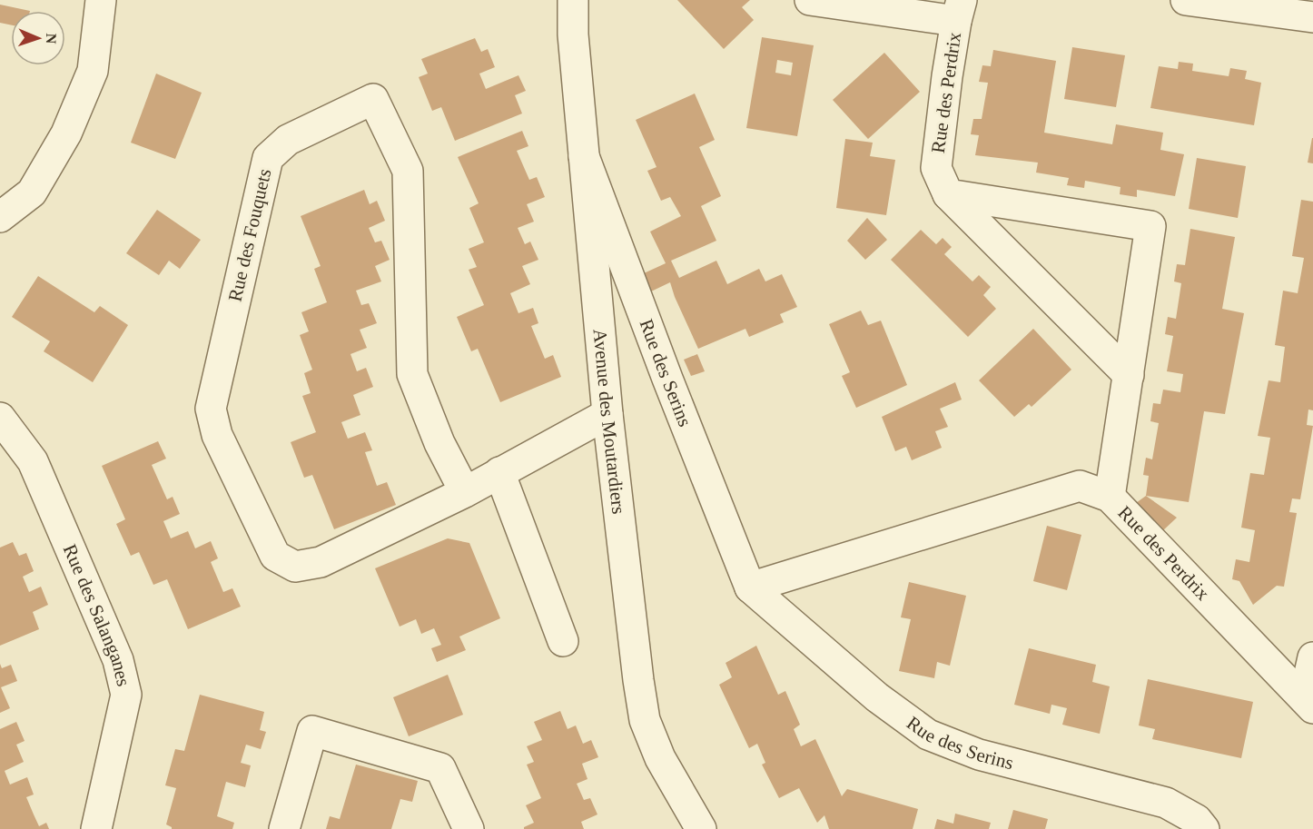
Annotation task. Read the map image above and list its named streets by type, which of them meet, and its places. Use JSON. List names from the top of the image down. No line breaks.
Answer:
{"streets":{"street":["Rue des Perdrix","Rue des Fouquets","Rue des Serins","Avenue des Moutardiers","Rue des Salanganes"]},"crossings":[["Rue des Fouquets","Avenue des Moutardiers"],["Rue des Serins","Avenue des Moutardiers"]],"north":"right"}
